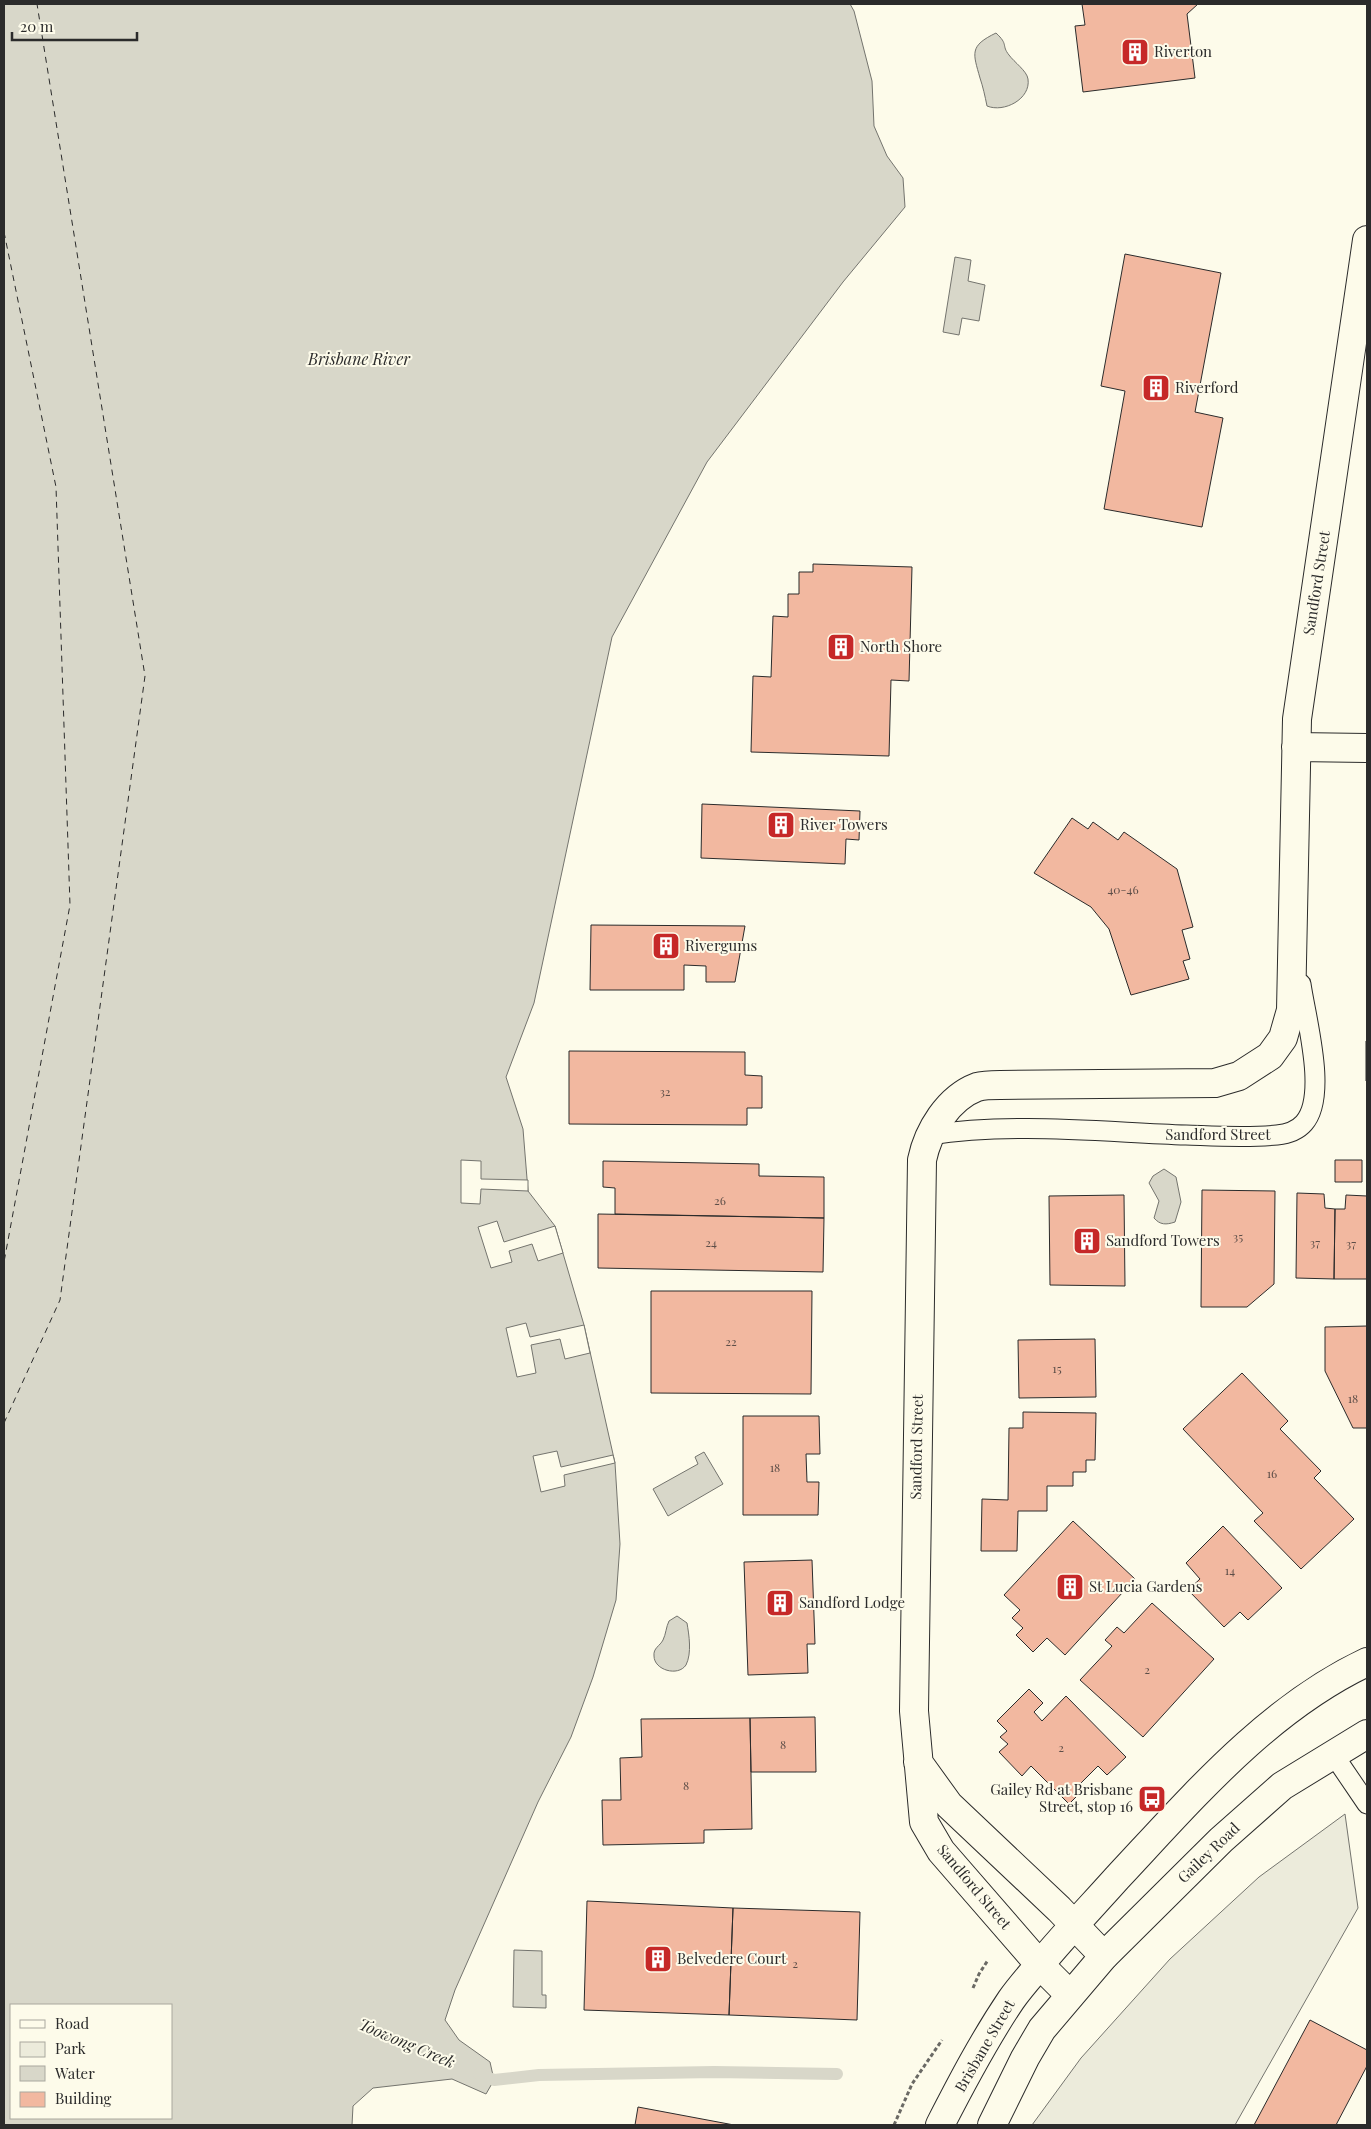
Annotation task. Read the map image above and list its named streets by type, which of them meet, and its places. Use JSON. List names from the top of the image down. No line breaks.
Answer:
{"streets":{"street":["Sandford Street","Gailey Road","Brisbane Street"]},"crossings":[["Sandford Street","Gailey Road"],["Sandford Street","Brisbane Street"]],"water":["Brisbane River","Toowong Creek"],"places":{"building":["Riverton","Riverford","North Shore","River Towers","Rivergums","Sandford Towers","St Lucia Gardens","Sandford Lodge","Belvedere Court"],"bus stop":["Gailey Rd at Brisbane Street, stop 16"]},"house_numbers":["40-46","32","26","35","24","37","37","22","15","18","18","16","14","2","8","2","8","2"],"legend":["Road","Park","Water","Building"],"scale_bar":"20 m"}
